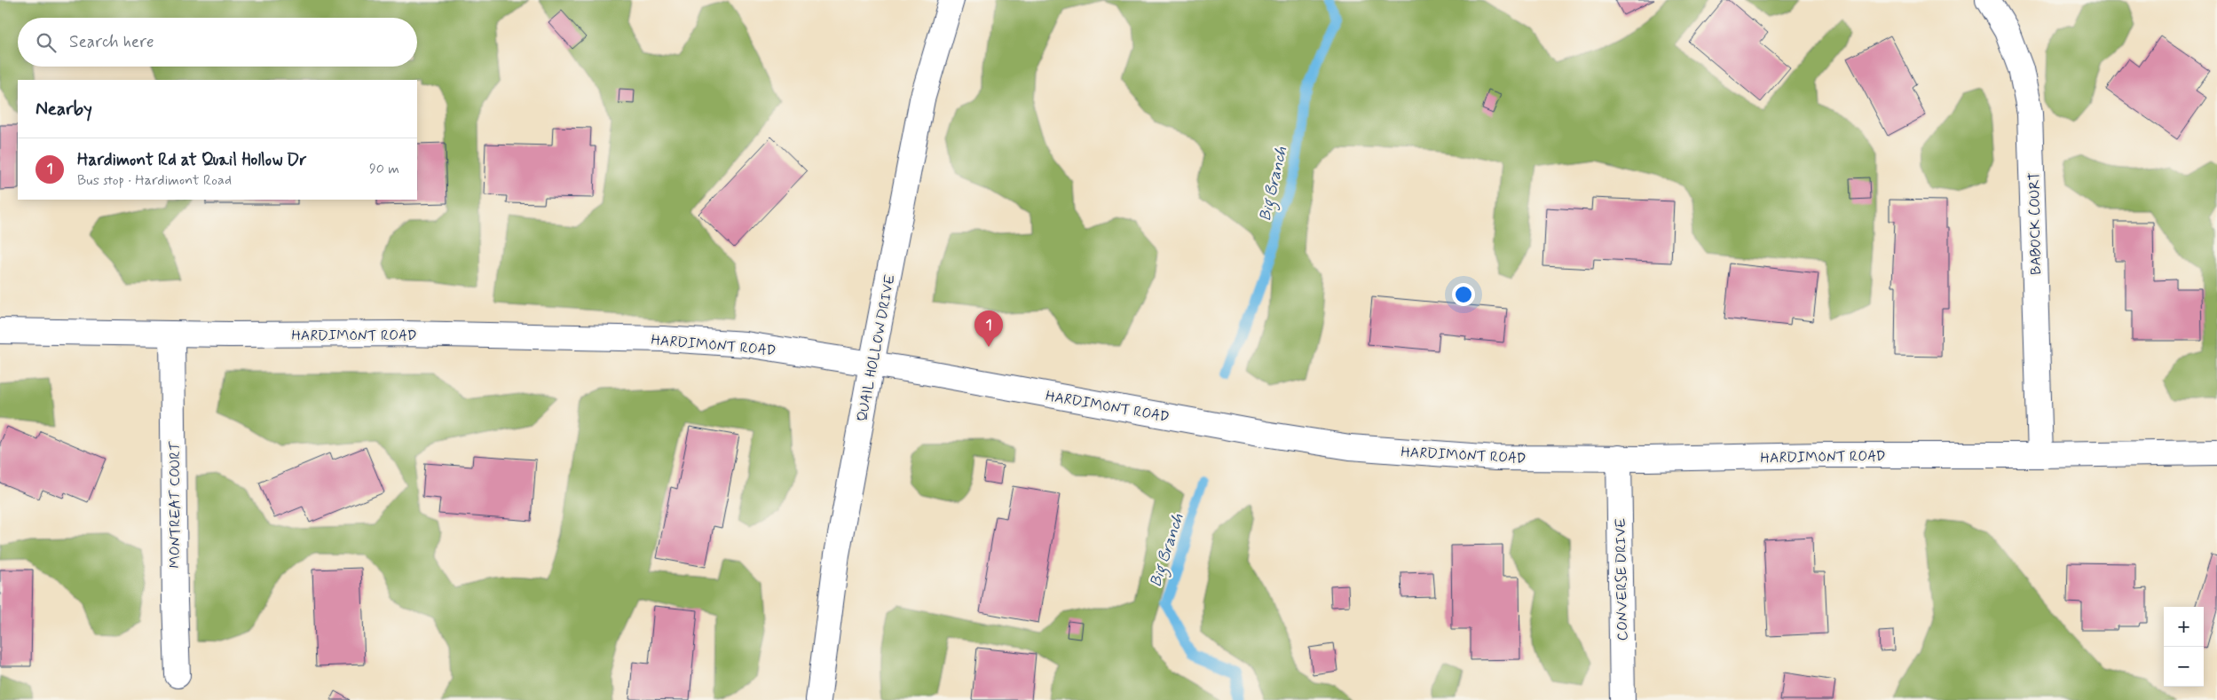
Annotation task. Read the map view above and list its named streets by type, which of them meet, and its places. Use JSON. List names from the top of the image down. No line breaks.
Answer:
{"streets":{"street":["BABOCK COURT","HARDIMONT ROAD","QUAIL HOLLOW DRIVE","MONTREAT COURT","CONVERSE DRIVE"]},"crossings":[["BABOCK COURT","HARDIMONT ROAD"],["HARDIMONT ROAD","QUAIL HOLLOW DRIVE"],["HARDIMONT ROAD","MONTREAT COURT"],["HARDIMONT ROAD","CONVERSE DRIVE"]],"water":["Big Branch"],"page":{"search":"Search here","heading":"Nearby","list":[{"mark":"1","name":"Hardimont Rd at Quail Hollow Dr","note":"Bus stop · Hardimont Road","value":"90 m"}],"pins":"1","map_buttons":["+","−"]}}
